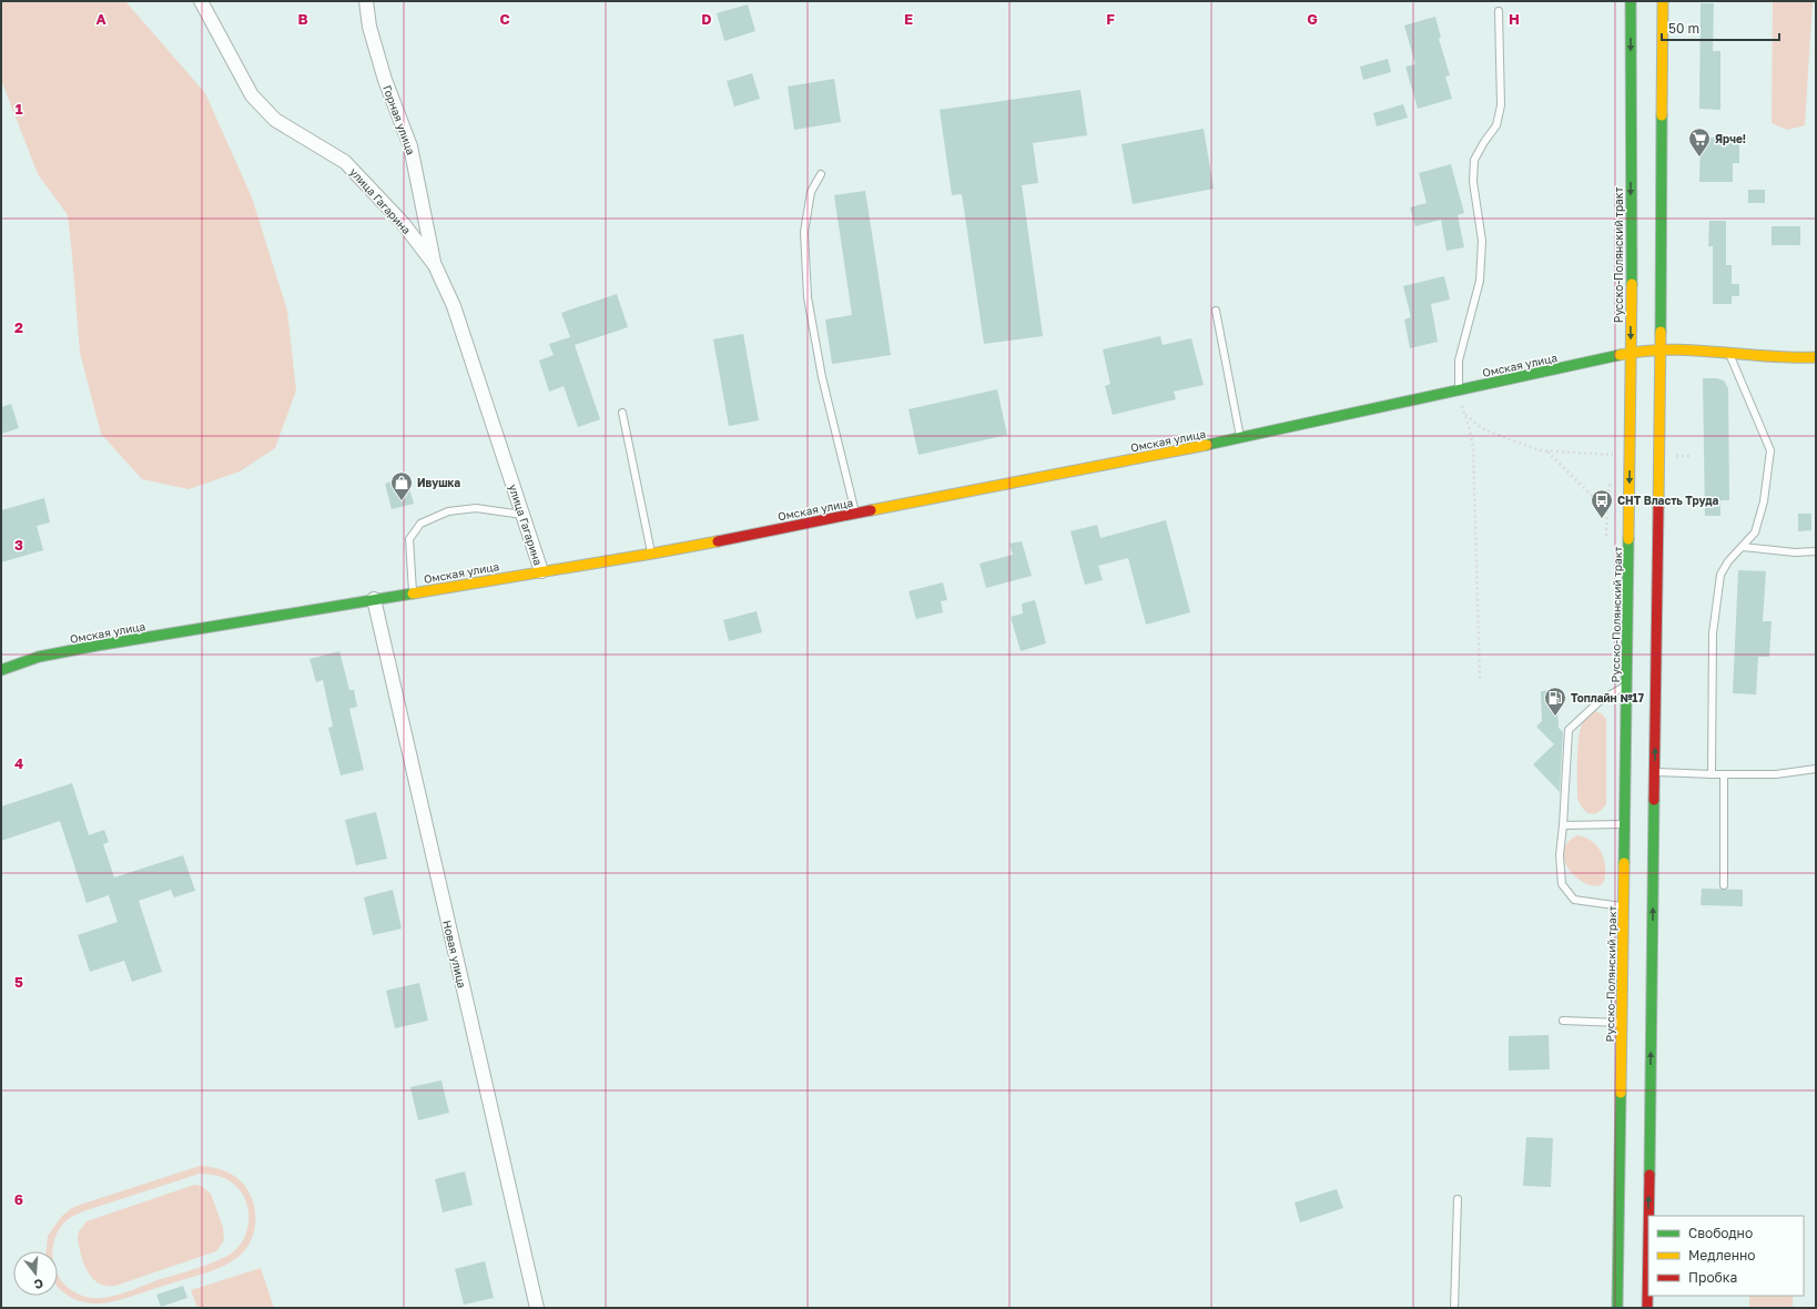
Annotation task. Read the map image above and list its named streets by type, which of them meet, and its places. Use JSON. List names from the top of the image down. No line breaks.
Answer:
{"streets":{"main road":["Русско-Полянский тракт","Омская улица"],"street":["Горная улица","улица Гагарина","Новая улица"]},"crossings":[["Горная улица","улица Гагарина"],["улица Гагарина","Омская улица"],["Русско-Полянский тракт","Омская улица"],["Омская улица","Новая улица"]],"places":{"supermarket":["Ярче!"],"shop":["Ивушка"],"bus stop":["СНТ Власть Труда"],"fuel station":["Топлайн №17"]},"legend":["Свободно","Медленно","Пробка"],"scale_bar":"50 m","north":"bottom","grid":{"columns":["A","B","C","D","E","F","G","H"],"rows":["1","2","3","4","5","6"]}}
